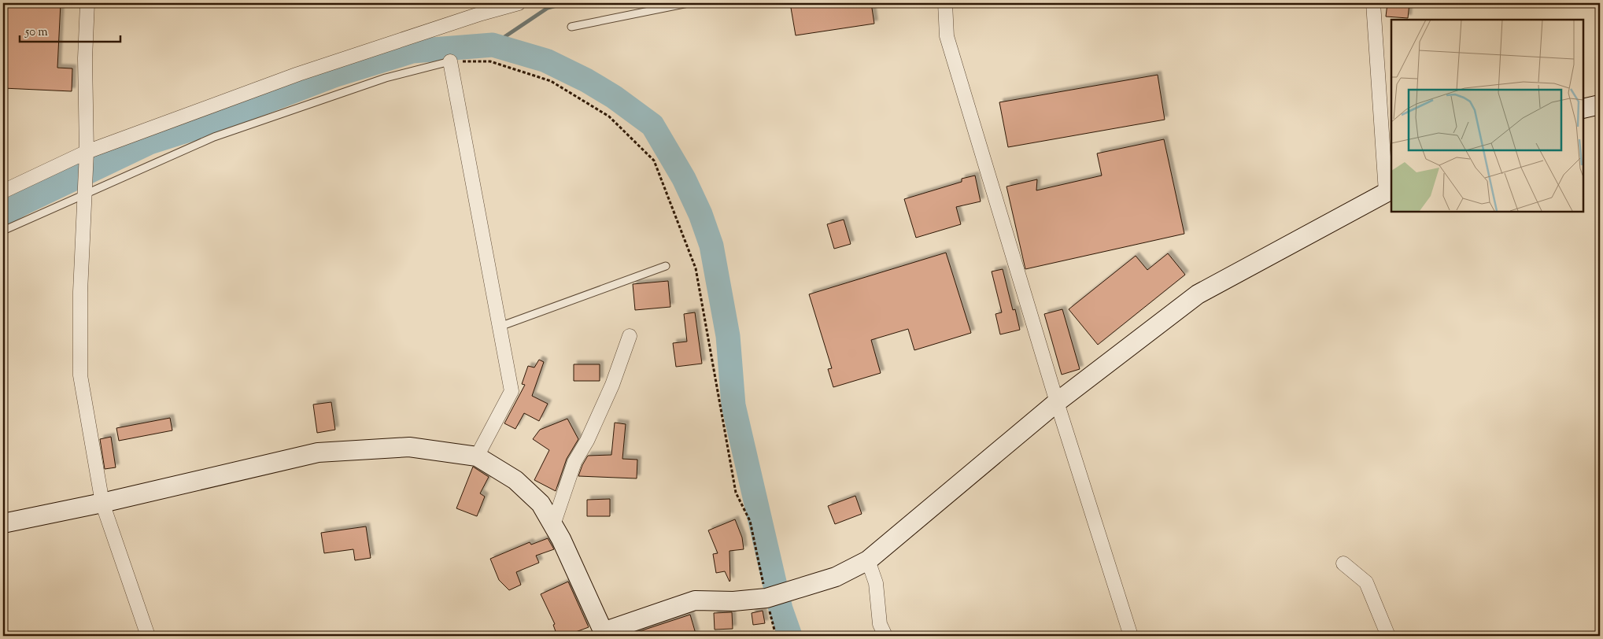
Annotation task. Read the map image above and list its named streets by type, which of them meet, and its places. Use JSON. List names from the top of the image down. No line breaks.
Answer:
{"scale_bar":"50 m"}
